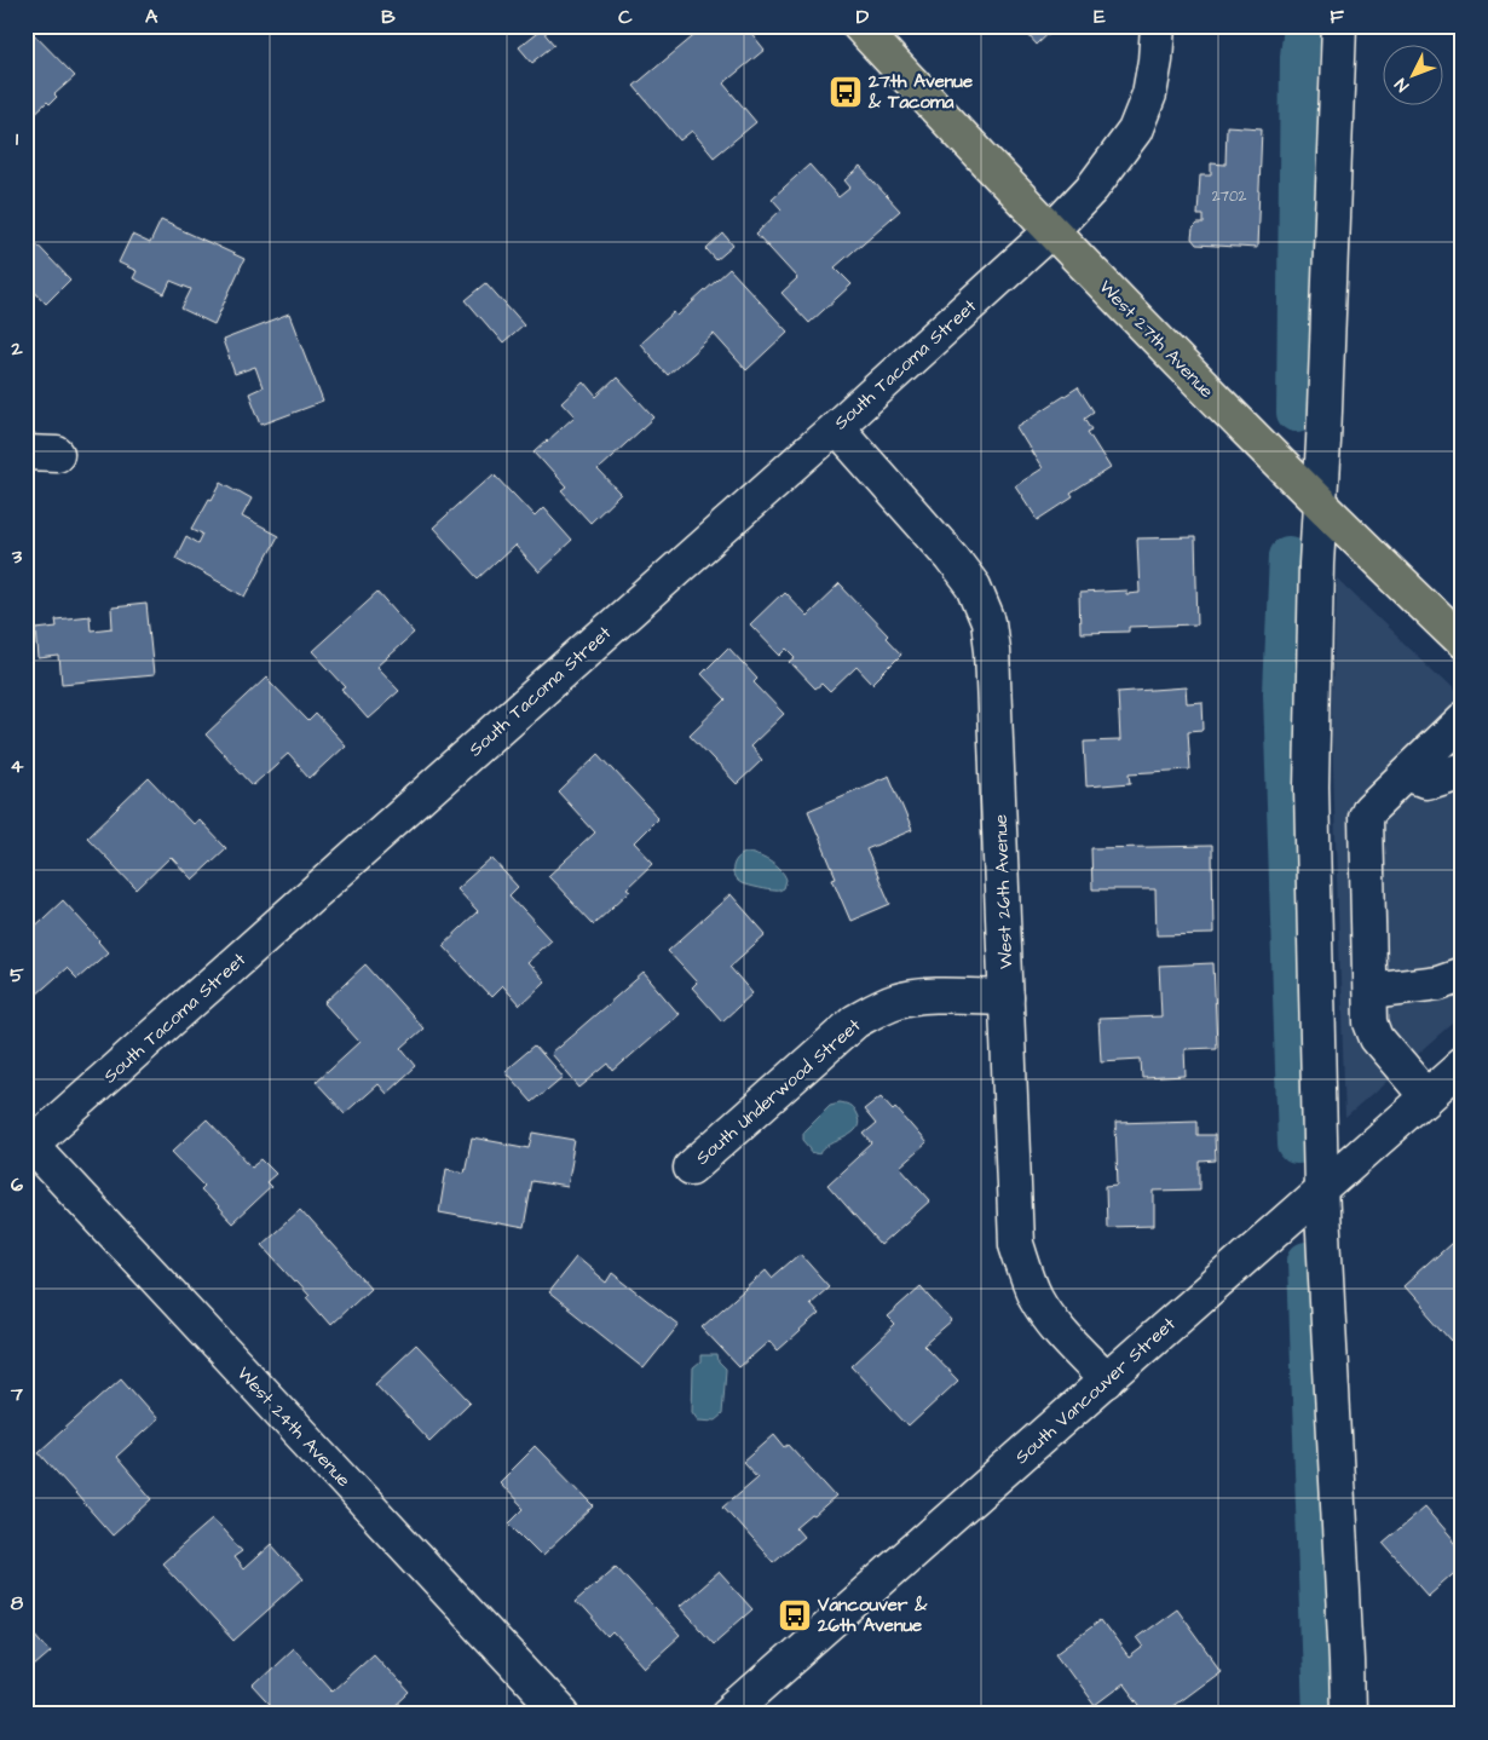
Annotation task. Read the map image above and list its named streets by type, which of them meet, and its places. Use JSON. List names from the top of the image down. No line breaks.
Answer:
{"streets":{"main road":["West 27th Avenue"],"street":["South Tacoma Street","West 26th Avenue","South Underwood Street","South Vancouver Street","West 24th Avenue"]},"crossings":[["West 27th Avenue","South Tacoma Street"],["South Tacoma Street","West 26th Avenue"],["South Tacoma Street","West 24th Avenue"],["West 26th Avenue","South Underwood Street"],["West 26th Avenue","South Vancouver Street"]],"places":{"bus stop":["27th Avenue & Tacoma","Vancouver & 26th Avenue"]},"house_numbers":["2702"],"north":"bottom left","grid":{"columns":["A","B","C","D","E","F"],"rows":["1","2","3","4","5","6","7","8"]}}
